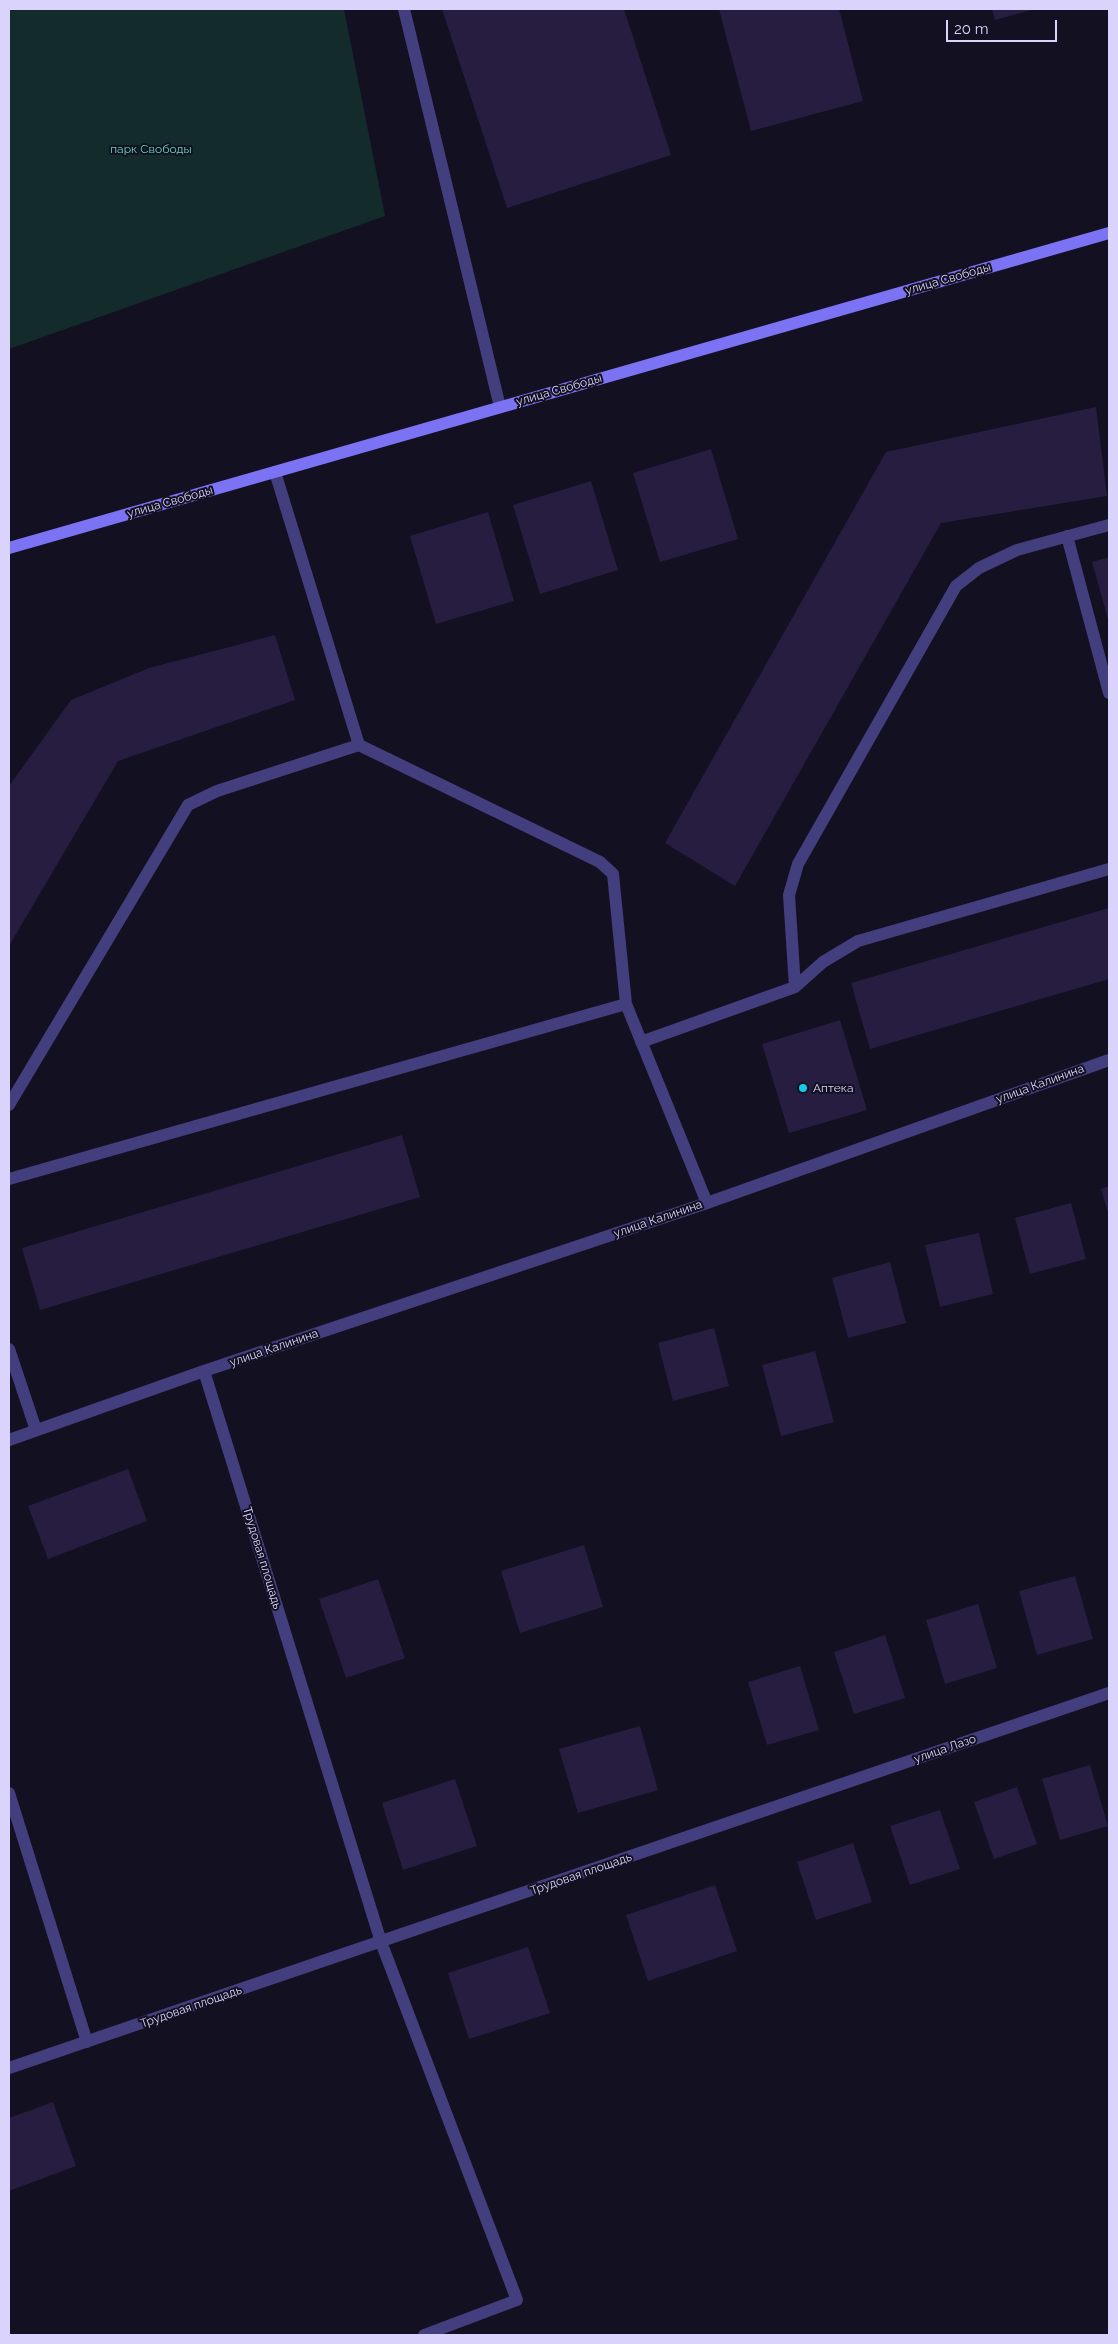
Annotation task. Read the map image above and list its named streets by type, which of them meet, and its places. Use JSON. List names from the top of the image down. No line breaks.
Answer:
{"streets":{"main road":["улица Свободы"],"street":["улица Калинина","Трудовая площадь","улица Лазо"]},"crossings":[["улица Калинина","Трудовая площадь"],["Трудовая площадь","улица Лазо"]],"parks":["парк Свободы"],"places":["Аптека"],"scale_bar":"20 m"}
